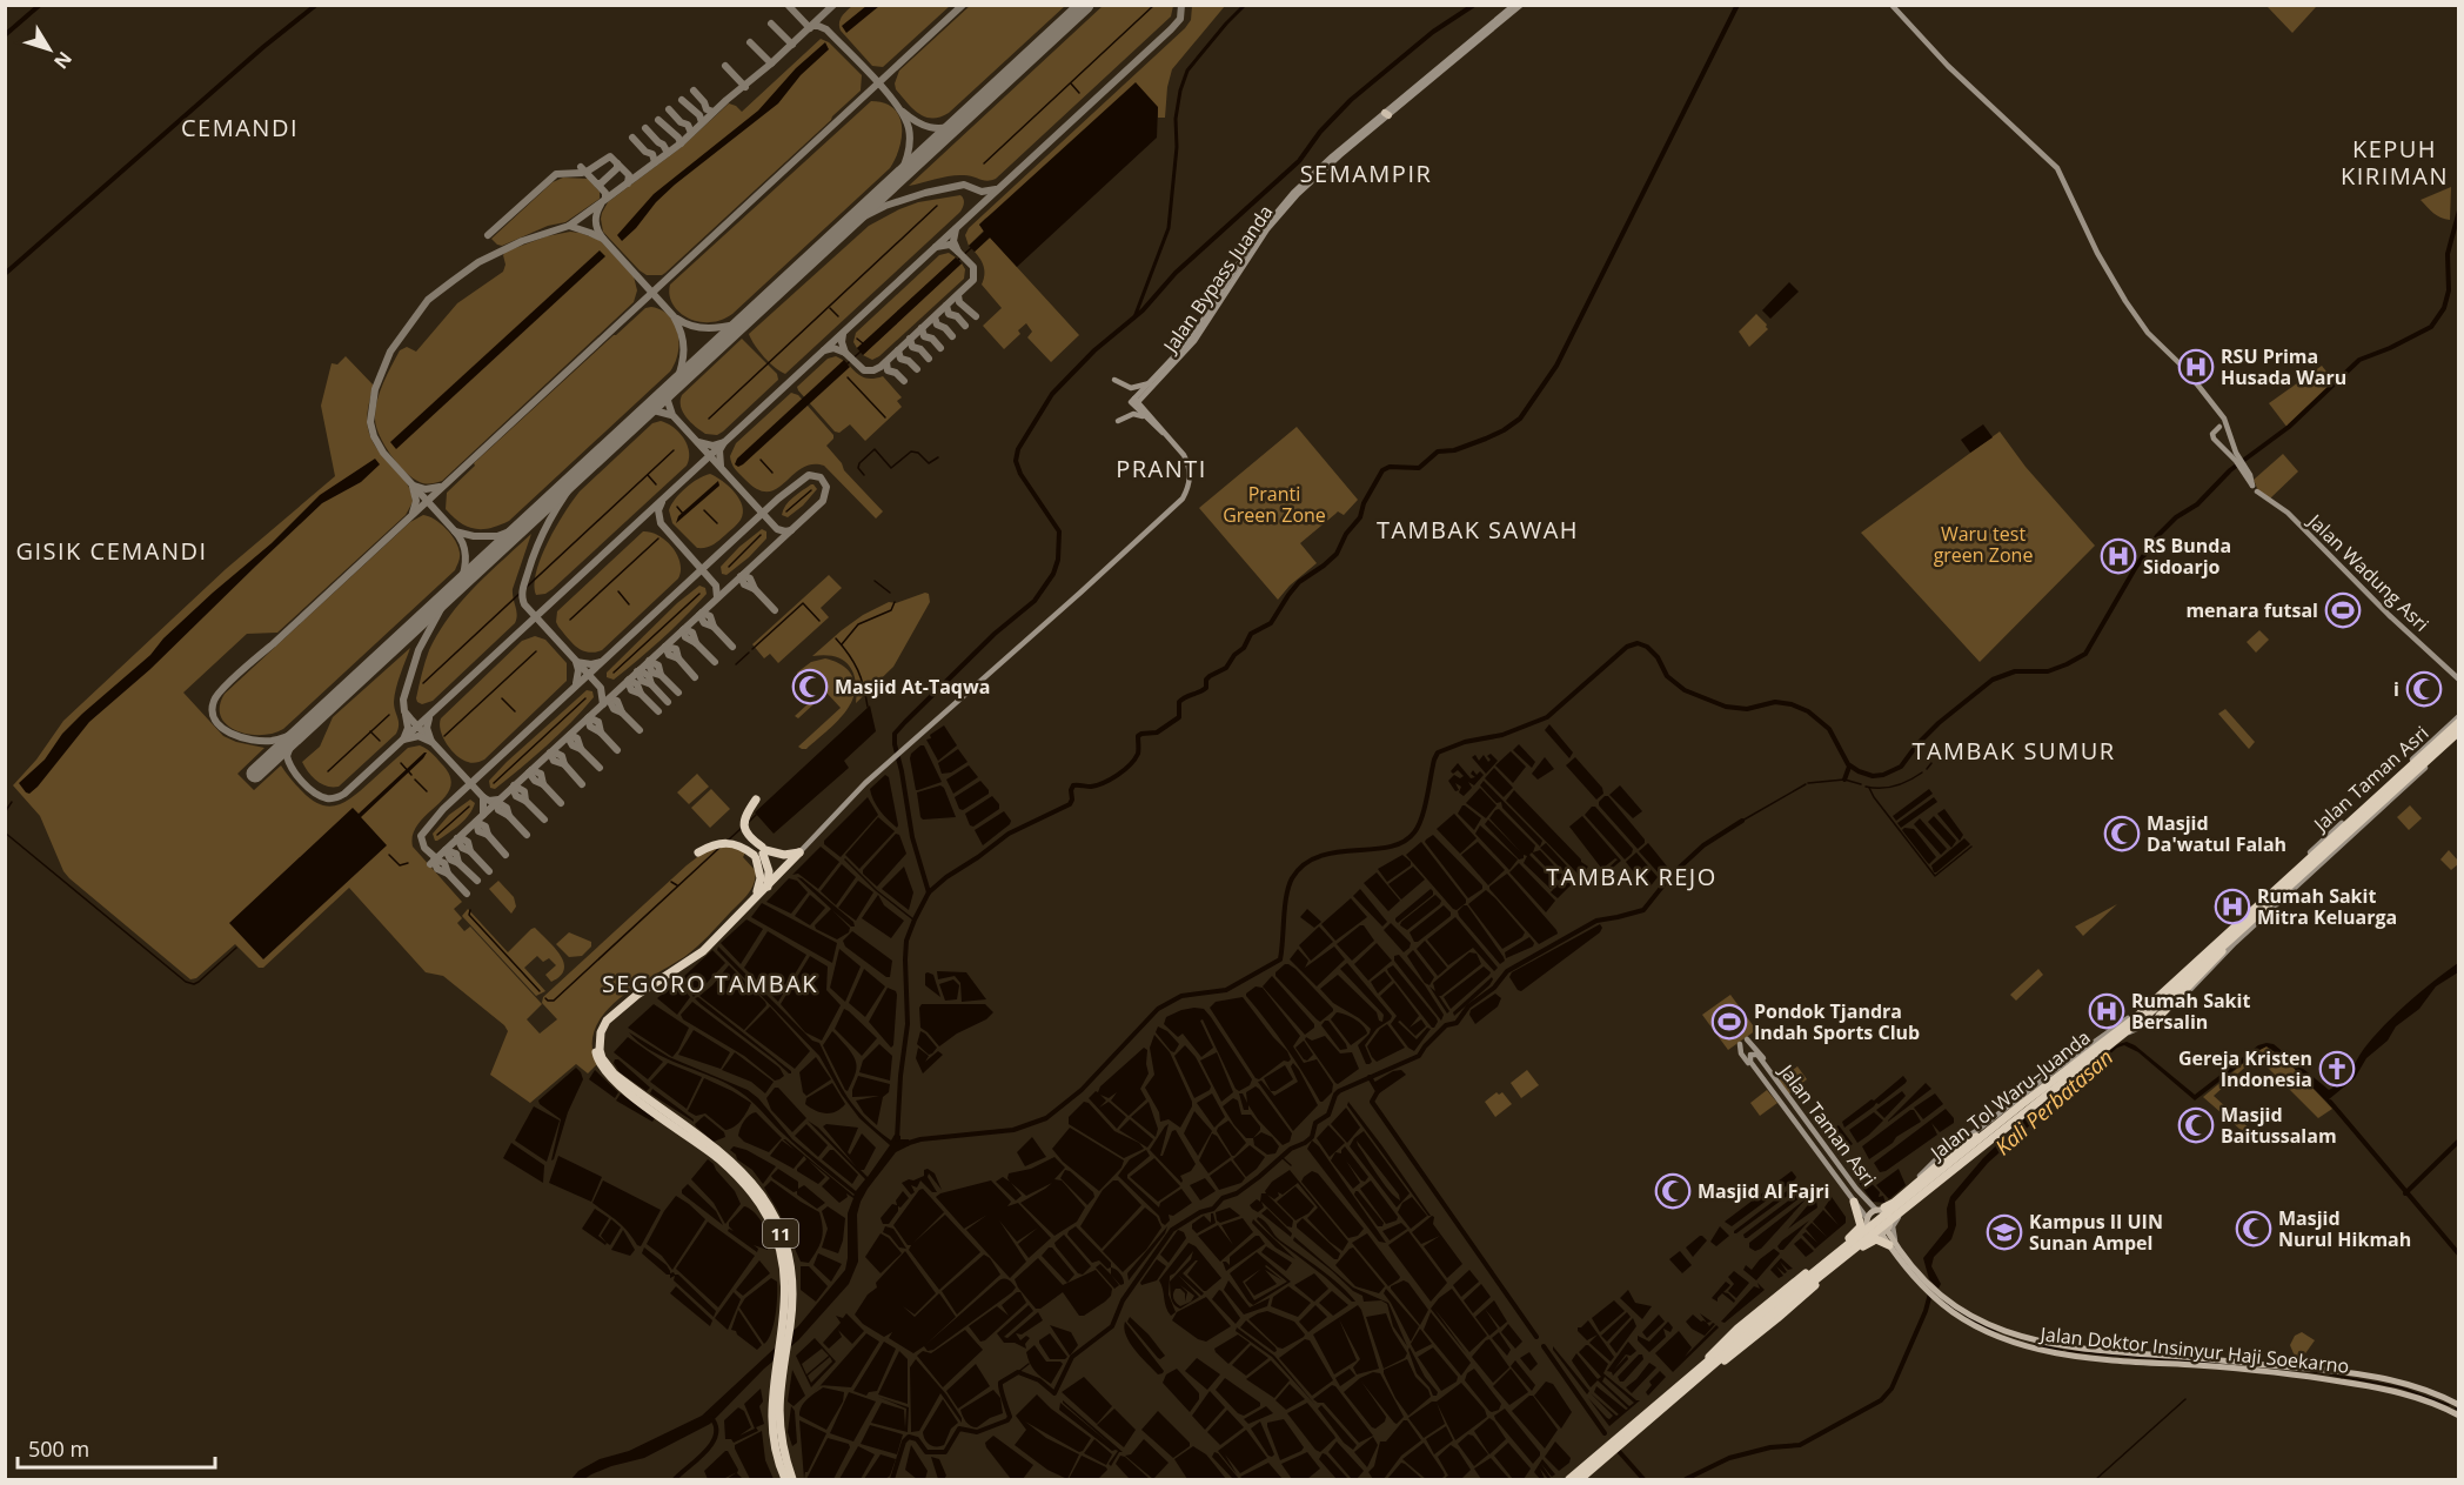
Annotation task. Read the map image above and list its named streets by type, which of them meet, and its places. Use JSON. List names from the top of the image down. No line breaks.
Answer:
{"streets":{"highway":["Jalan Tol Waru–Juanda","11"],"main road":["Jalan Bypass Juanda","Jalan Wadung Asri","Jalan Taman Asri","Jalan Doktor Insinyur Haji Soekarno"]},"crossings":[["Jalan Taman Asri","Jalan Tol Waru–Juanda"],["Jalan Taman Asri","Jalan Doktor Insinyur Haji Soekarno"]],"districts":["CEMANDI","KEPUH KIRIMAN","SEMAMPIR","PRANTI","TAMBAK SAWAH","GISIK CEMANDI","TAMBAK SUMUR","TAMBAK REJO","SEGORO TAMBAK"],"water":["Kali Perbatasan"],"parks":["Pranti Green Zone","Waru test green Zone"],"places":{"hospital":["RSU Prima Husada Waru","RS Bunda Sidoarjo","Rumah Sakit Mitra Keluarga","Rumah Sakit Bersalin"],"sports":["menara futsal","Pondok Tjandra Indah Sports Club"],"mosque":["Masjid At-Taqwa","i","Masjid Da'watul Falah","Masjid Baitussalam","Masjid Al Fajri","Masjid Nurul Hikmah"],"church":["Gereja Kristen Indonesia"],"school or university":["Kampus II UIN Sunan Ampel"]},"scale_bar":"500 m","north":"bottom right"}
